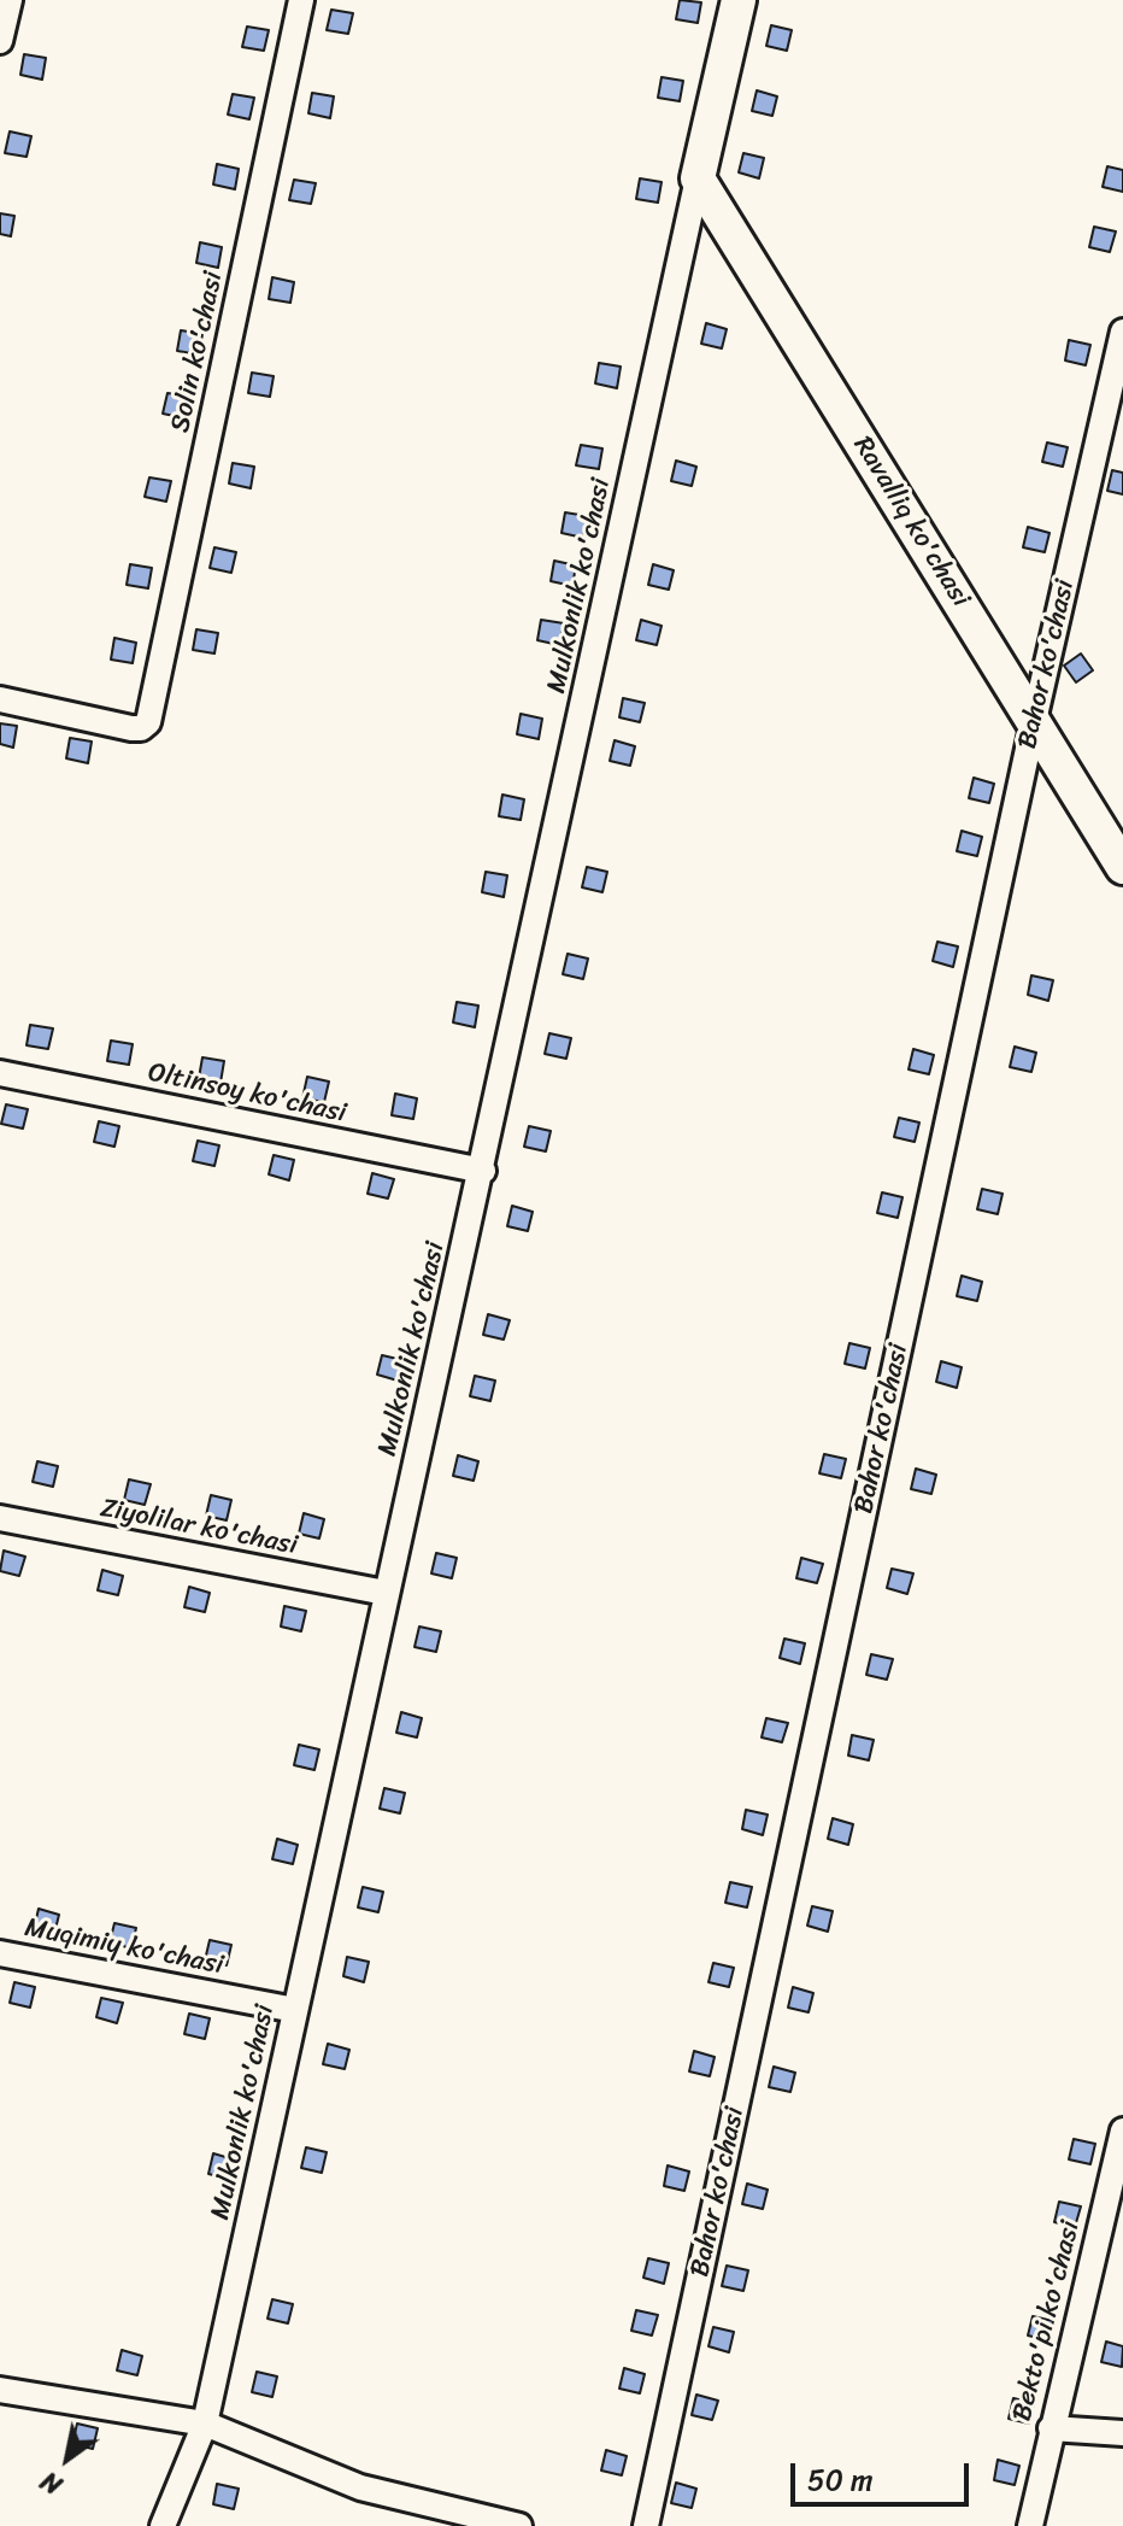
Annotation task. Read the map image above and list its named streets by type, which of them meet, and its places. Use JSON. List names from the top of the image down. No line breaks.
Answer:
{"streets":{"street":["Solin ko'chasi","Ravalliq ko'chasi","Mulkonlik ko'chasi","Bahor ko'chasi","Oltinsoy ko'chasi","Ziyolilar ko'chasi","Muqimiy ko'chasi","Bekto'pi ko'chasi"]},"crossings":[["Ravalliq ko'chasi","Mulkonlik ko'chasi"],["Ravalliq ko'chasi","Bahor ko'chasi"],["Mulkonlik ko'chasi","Oltinsoy ko'chasi"],["Mulkonlik ko'chasi","Ziyolilar ko'chasi"],["Mulkonlik ko'chasi","Muqimiy ko'chasi"]],"scale_bar":"50 m","north":"bottom left"}
